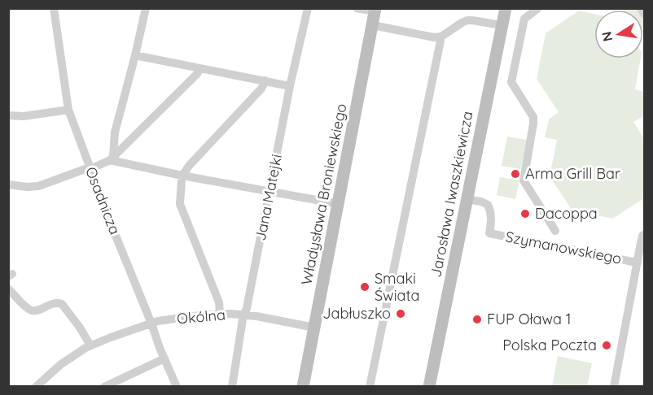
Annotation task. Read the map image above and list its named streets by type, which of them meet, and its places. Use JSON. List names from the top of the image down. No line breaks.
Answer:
{"streets":{"street":["Władysława Broniewskiego","Jarosława Iwaszkiewicza","Jana Matejki","Osadnicza","Szymanowskiego","Okólna"]},"crossings":[["Władysława Broniewskiego","Okólna"],["Jarosława Iwaszkiewicza","Szymanowskiego"],["Jana Matejki","Okólna"],["Osadnicza","Okólna"]],"places":["Arma Grill Bar","Dacoppa","Smaki Świata","Jabłuszko","FUP Oława 1","Polska Poczta"],"north":"left"}
